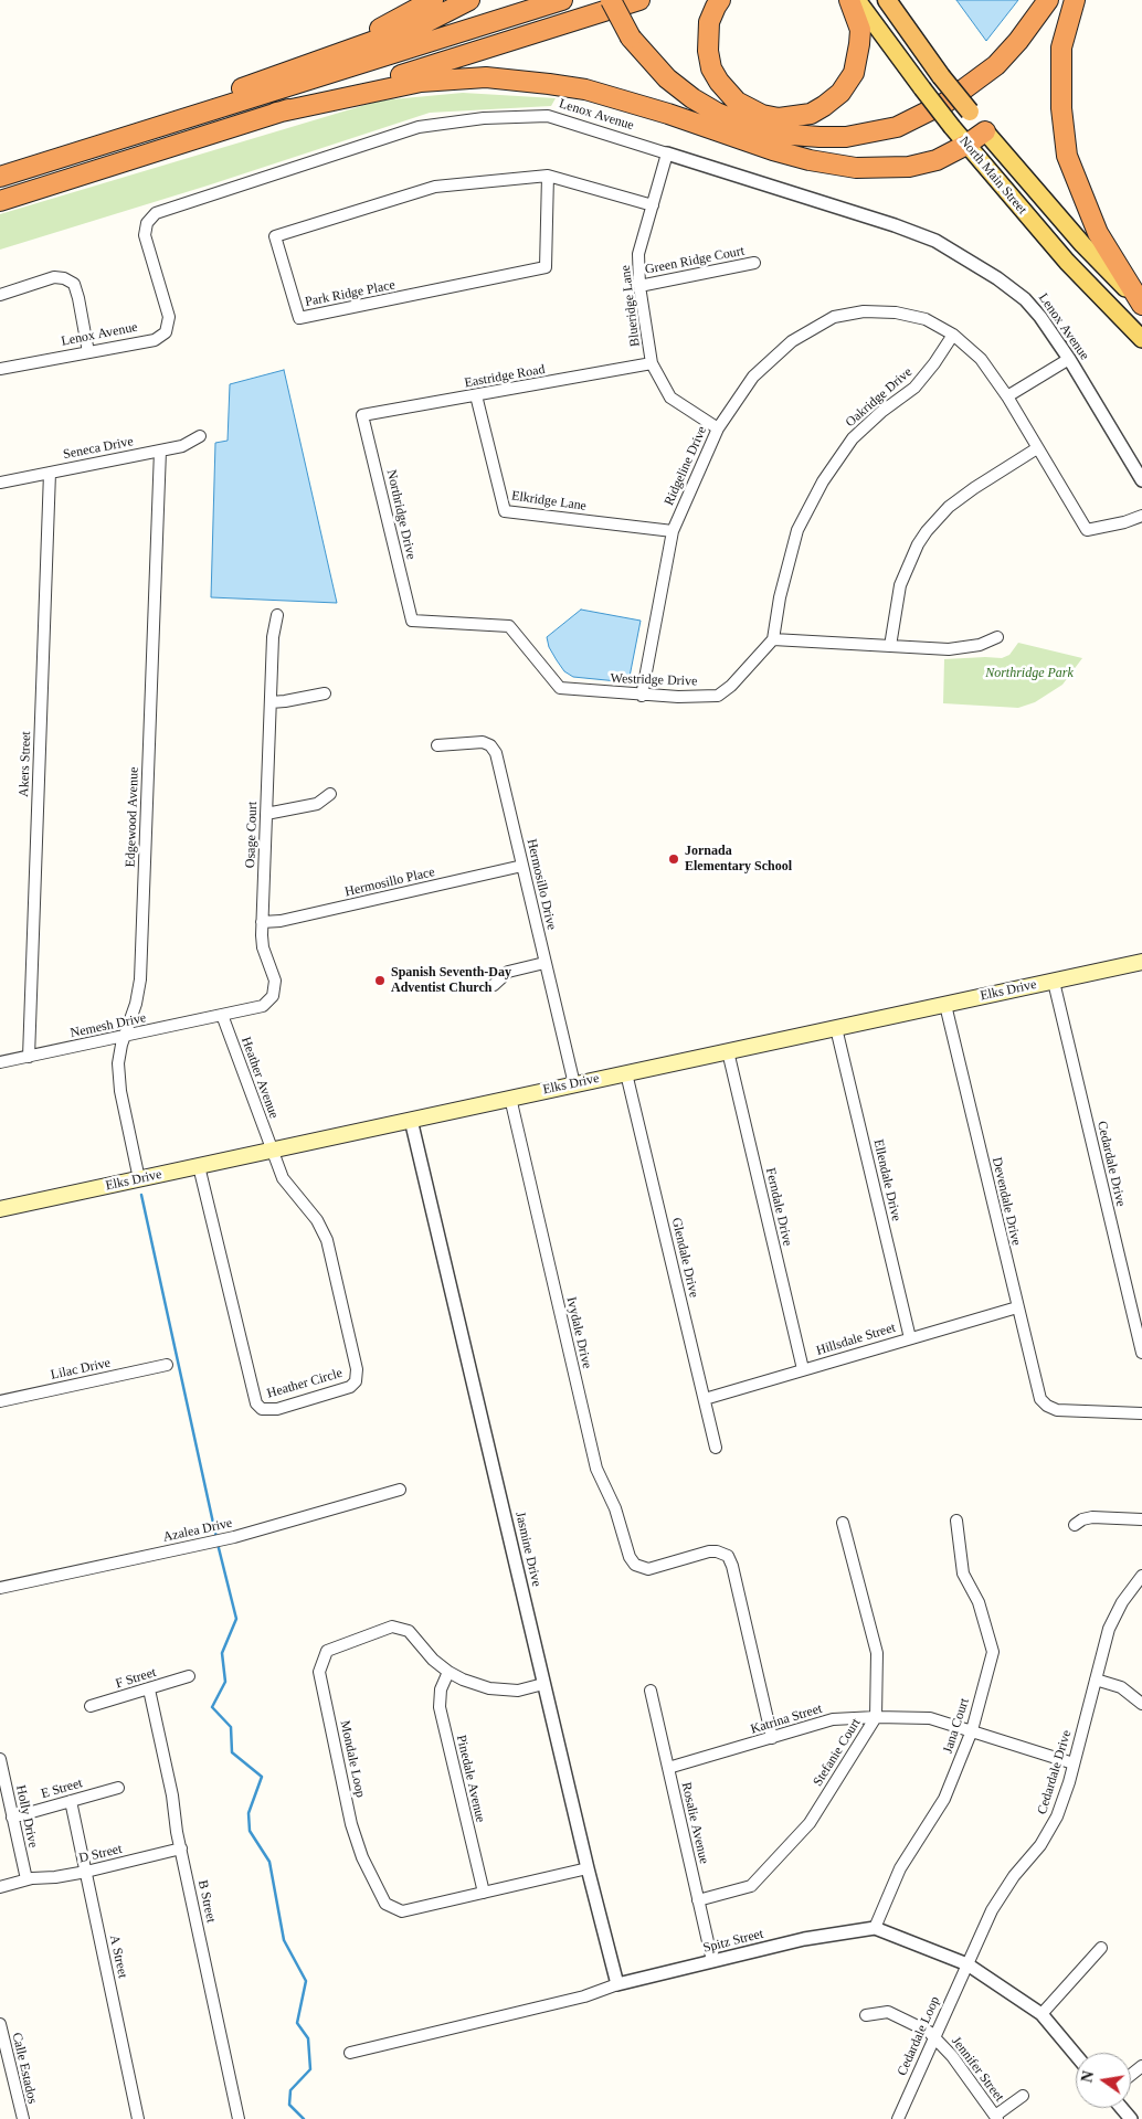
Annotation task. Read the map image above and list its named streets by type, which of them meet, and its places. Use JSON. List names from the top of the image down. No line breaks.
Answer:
{"streets":{"highway":["North Main Street"],"main road":["Elks Drive"],"street":["Lenox Avenue","Green Ridge Court","Park Ridge Place","Blueridge Lane","Eastridge Road","Oakridge Drive","Seneca Drive","Ridgeline Drive","Elkridge Lane","Northridge Drive","Westridge Drive","Akers Street","Edgewood Avenue","Osage Court","Hermosillo Place","Hermosillo Drive","Nemesh Drive","Heather Avenue","Cedardale Drive","Ellendale Drive","Devendale Drive","Ferndale Drive","Glendale Drive","Ivydale Drive","Hillsdale Street","Lilac Drive","Heather Circle","Azalea Drive","Jasmine Drive","F Street","Katrina Street","Jana Court","Stefanie Court","Mondale Loop","Pinedale Avenue","E Street","Holly Drive","Rosalie Avenue","D Street","B Street","Spitz Street","A Street","Cedardale Loop","Calle Estados","Jennifer Street"]},"crossings":[["Lenox Avenue","Blueridge Lane"],["Green Ridge Court","Blueridge Lane"],["Park Ridge Place","Blueridge Lane"],["Blueridge Lane","Eastridge Road"],["Blueridge Lane","Ridgeline Drive"],["Eastridge Road","Elkridge Lane"],["Eastridge Road","Northridge Drive"],["Oakridge Drive","Ridgeline Drive"],["Oakridge Drive","Westridge Drive"],["Seneca Drive","Akers Street"],["Seneca Drive","Edgewood Avenue"],["Ridgeline Drive","Elkridge Lane"],["Ridgeline Drive","Westridge Drive"],["Northridge Drive","Westridge Drive"],["Akers Street","Nemesh Drive"],["Edgewood Avenue","Elks Drive"],["Edgewood Avenue","Nemesh Drive"],["Osage Court","Hermosillo Place"],["Osage Court","Nemesh Drive"],["Osage Court","Heather Avenue"],["Hermosillo Place","Hermosillo Drive"],["Hermosillo Drive","Elks Drive"],["Elks Drive","Heather Avenue"],["Elks Drive","Cedardale Drive"],["Elks Drive","Ellendale Drive"],["Elks Drive","Devendale Drive"],["Elks Drive","Ferndale Drive"],["Elks Drive","Glendale Drive"],["Elks Drive","Ivydale Drive"],["Elks Drive","Heather Circle"],["Elks Drive","Jasmine Drive"],["Nemesh Drive","Heather Avenue"],["Heather Avenue","Heather Circle"],["Cedardale Drive","Katrina Street"],["Cedardale Drive","Cedardale Loop"],["Ellendale Drive","Hillsdale Street"],["Devendale Drive","Hillsdale Street"],["Ferndale Drive","Hillsdale Street"],["Glendale Drive","Hillsdale Street"],["Ivydale Drive","Katrina Street"],["Jasmine Drive","Mondale Loop"],["Jasmine Drive","Spitz Street"],["F Street","B Street"],["Katrina Street","Jana Court"],["Katrina Street","Stefanie Court"],["Katrina Street","Rosalie Avenue"],["Jana Court","Spitz Street"],["Stefanie Court","Rosalie Avenue"],["Mondale Loop","Pinedale Avenue"],["E Street","Holly Drive"],["E Street","A Street"],["Holly Drive","D Street"],["Rosalie Avenue","Spitz Street"],["D Street","B Street"],["D Street","A Street"],["Cedardale Loop","Jennifer Street"]],"parks":["Northridge Park"],"places":["Jornada Elementary School","Spanish Seventh-Day Adventist Church"],"north":"left"}
